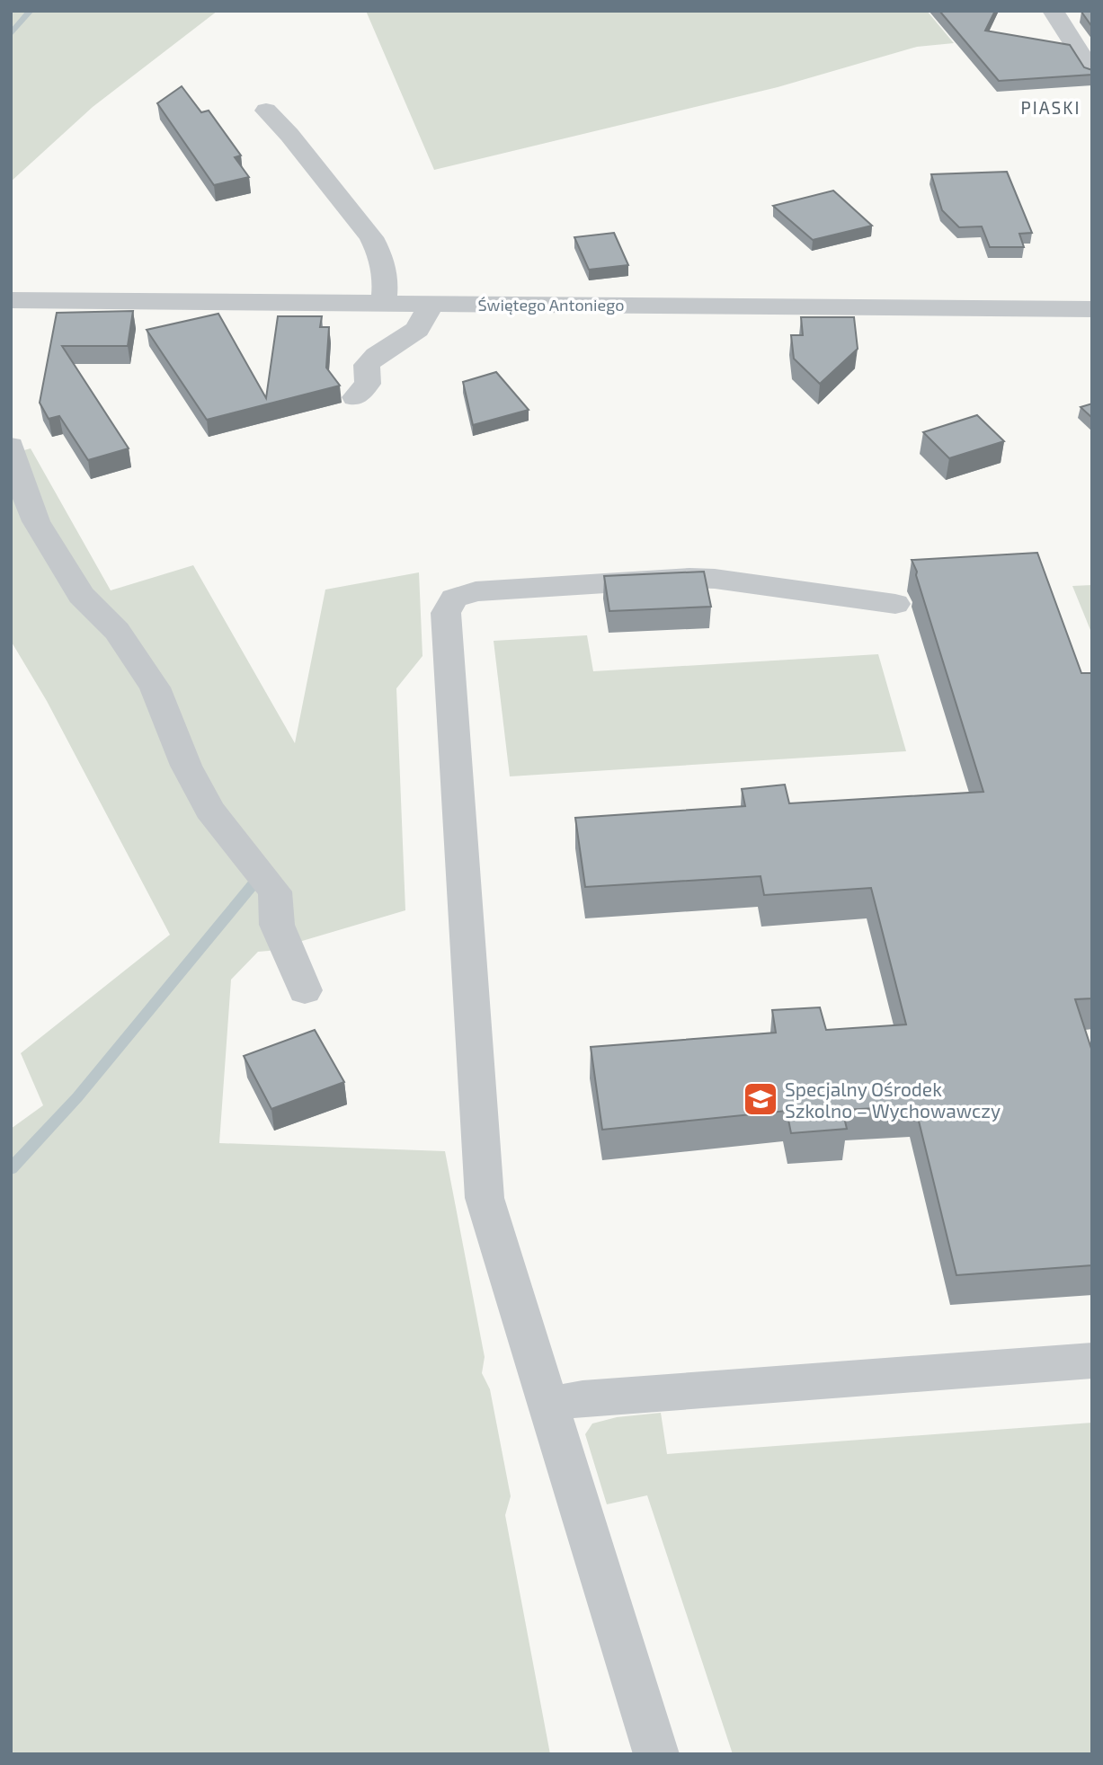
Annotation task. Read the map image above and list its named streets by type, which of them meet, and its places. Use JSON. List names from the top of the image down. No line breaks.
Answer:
{"streets":{"street":["Świętego Antoniego"]},"districts":["PIASKI"],"places":{"school or university":["Specjalny Ośrodek Szkolno – Wychowawczy"]}}
